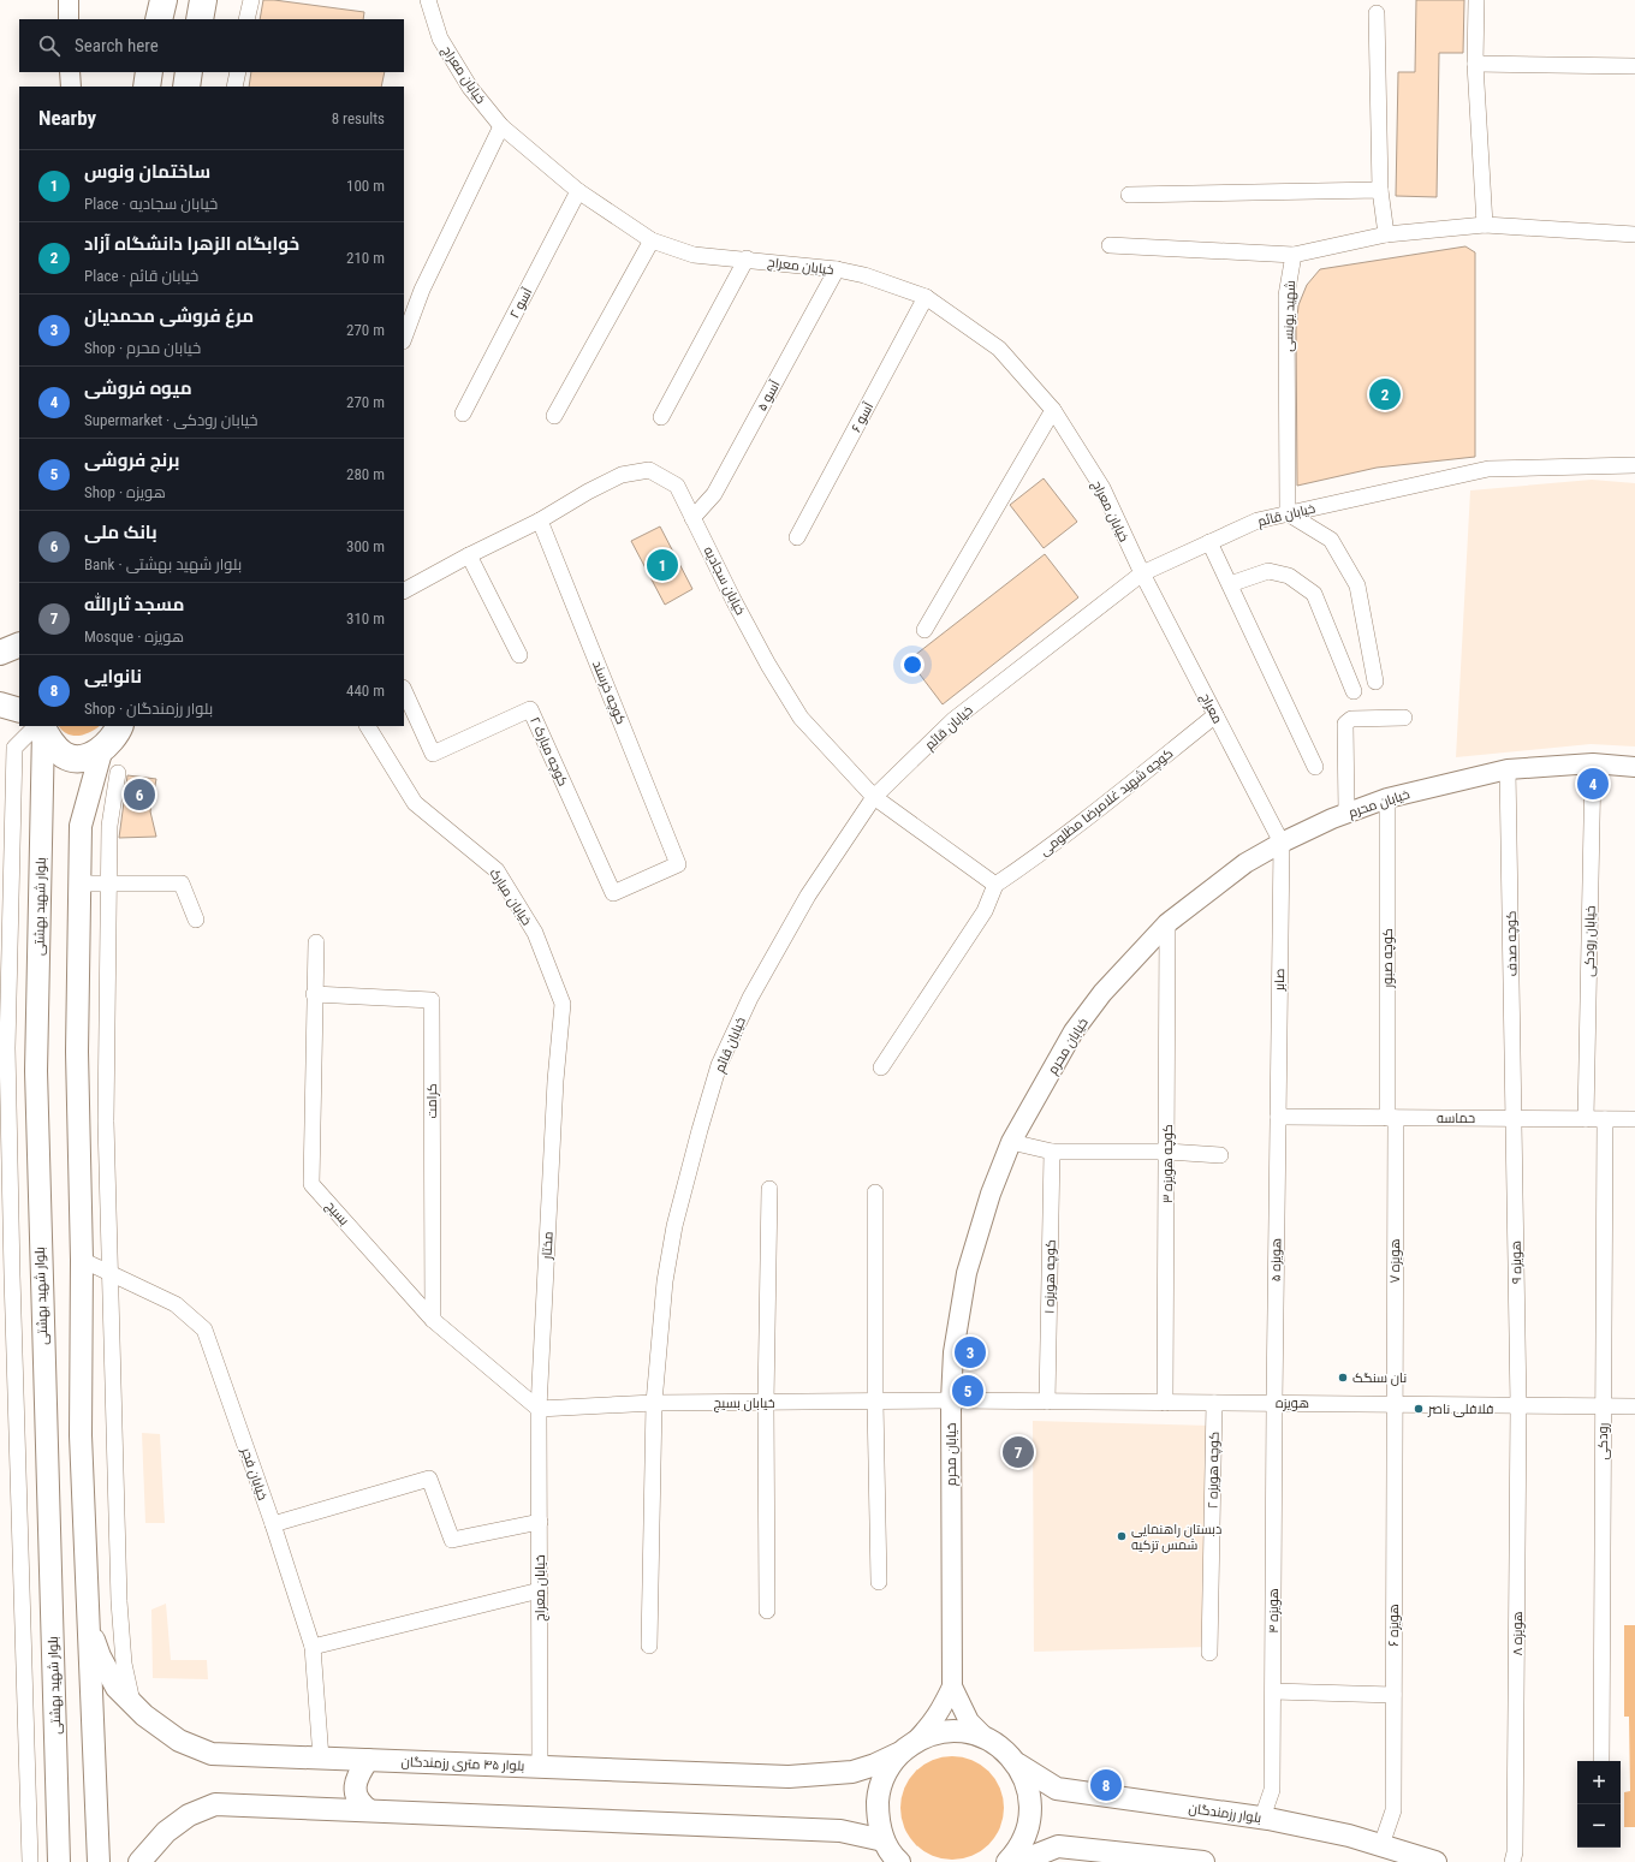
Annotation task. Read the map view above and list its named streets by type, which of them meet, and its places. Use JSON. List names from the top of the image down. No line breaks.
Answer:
{"streets":{"main road":["بلوار شهید بهشتی","بلوار ۴۵ متری رزمندگان","بلوار رزمندگان"],"street":["خیابان معراج","آسو ۲","شهید یونسی","آسو ۵","آسو ۶","خیابان قائم","خیابان سجادیه","کوچه خرسند","معراج","کوچه مبارک ۲","کوچه شهید غلامرضا مظلومی","خیابان محرم","خیابان مبارک","خیابان رودکی","کوچه صدف","کوچه صبور","صابر","کرامت","حماسه","کوچه هویزه ۳","بسیج","مختار","هویزه ۵","هویزه ۷","هویزه ۹","کوچه هویزه ۱","خیابان بسیج","هویزه","رودکی","کوچه هویزه ۲","خیابان فجر","هویزه ۴","هویزه ۶","هویزه ۸"]},"crossings":[["خیابان معراج","آسو ۲"],["خیابان معراج","آسو ۵"],["خیابان معراج","آسو ۶"],["خیابان معراج","خیابان قائم"],["خیابان معراج","معراج"],["خیابان معراج","بسیج"],["خیابان معراج","مختار"],["خیابان معراج","خیابان بسیج"],["خیابان معراج","بلوار ۴۵ متری رزمندگان"],["شهید یونسی","خیابان قائم"],["آسو ۵","خیابان سجادیه"],["خیابان قائم","خیابان سجادیه"],["خیابان قائم","معراج"],["خیابان قائم","خیابان بسیج"],["خیابان سجادیه","کوچه خرسند"],["خیابان سجادیه","کوچه شهید غلامرضا مظلومی"],["کوچه خرسند","کوچه مبارک ۲"],["معراج","کوچه شهید غلامرضا مظلومی"],["معراج","خیابان محرم"],["معراج","صابر"],["خیابان محرم","خیابان رودکی"],["خیابان محرم","کوچه صدف"],["خیابان محرم","کوچه صبور"],["خیابان محرم","صابر"],["خیابان محرم","کوچه هویزه ۳"],["خیابان محرم","خیابان بسیج"],["خیابان محرم","هویزه"],["خیابان مبارک","مختار"],["خیابان رودکی","حماسه"],["کوچه صدف","حماسه"],["کوچه صدف","هویزه ۹"],["کوچه صبور","حماسه"],["کوچه صبور","هویزه ۷"],["صابر","حماسه"],["صابر","هویزه ۵"],["کرامت","بسیج"],["حماسه","هویزه ۵"],["حماسه","هویزه ۷"],["حماسه","هویزه ۹"],["حماسه","رودکی"],["کوچه هویزه ۳","هویزه"],["بسیج","مختار"],["بسیج","خیابان بسیج"],["مختار","خیابان بسیج"],["هویزه ۵","هویزه"],["هویزه ۵","هویزه ۴"],["هویزه ۷","هویزه"],["هویزه ۷","هویزه ۶"],["هویزه ۹","هویزه"],["هویزه ۹","هویزه ۸"],["کوچه هویزه ۱","هویزه"],["خیابان بسیج","هویزه"],["هویزه","رودکی"],["هویزه","کوچه هویزه ۲"],["هویزه","هویزه ۴"],["هویزه","هویزه ۶"],["هویزه","هویزه ۸"],["خیابان فجر","بلوار ۴۵ متری رزمندگان"],["هویزه ۴","بلوار رزمندگان"],["هویزه ۶","بلوار رزمندگان"]],"places":["نان سنگک","فلافلی ناصر","دبستان راهنمایی شمس تزکیه"],"page":{"search":"Search here","heading":["Nearby","8 results"],"list":[{"mark":"1","name":"ساختمان ونوس","note":"Place · خیابان سجادیه","value":"100 m"},{"mark":"2","name":"خوابگاه الزهرا دانشگاه آزاد","note":"Place · خیابان قائم","value":"210 m"},{"mark":"3","name":"مرغ فروشی محمدیان","note":"Shop · خیابان محرم","value":"270 m"},{"mark":"4","name":"میوه فروشی","note":"Supermarket · خیابان رودکی","value":"270 m"},{"mark":"5","name":"برنج فروشی","note":"Shop · هویزه","value":"280 m"},{"mark":"6","name":"بانک ملی","note":"Bank · بلوار شهید بهشتی","value":"300 m"},{"mark":"7","name":"مسجد ثارالله","note":"Mosque · هویزه","value":"310 m"},{"mark":"8","name":"نانوایی","note":"Shop · بلوار رزمندگان","value":"440 m"}],"pins":["2","1","4","6","3","5","7","8"],"map_buttons":["+","−"]}}
